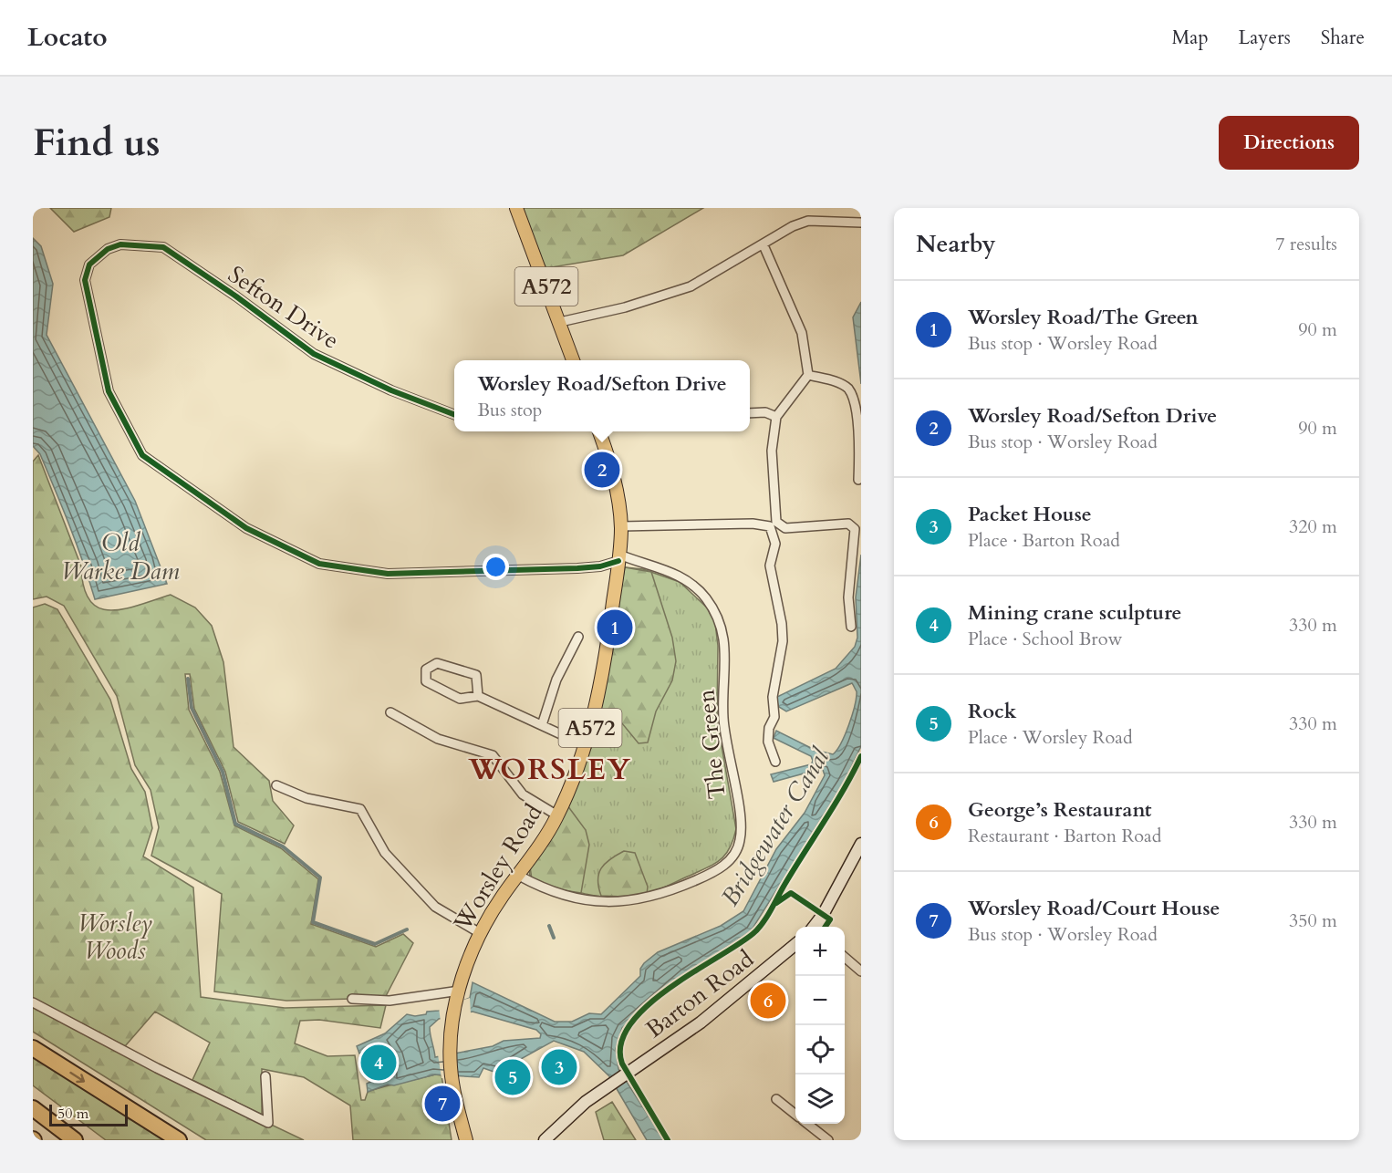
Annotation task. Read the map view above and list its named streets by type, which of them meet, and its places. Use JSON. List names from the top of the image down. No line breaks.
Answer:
{"streets":{"main road":["A572","Worsley Road","Barton Road"],"street":["Sefton Drive","The Green"]},"crossings":[["Sefton Drive","The Green"],["Sefton Drive","Worsley Road"],["The Green","Worsley Road"]],"districts":["WORSLEY"],"water":["Old Warke Dam","Bridgewater Canal"],"parks":["Worsley Woods"],"scale_bar":"50 m","page":{"header":"Locato","nav":["Map","Layers","Share"],"buttons":"Directions","title":"Find us","heading":["Nearby","7 results"],"list":[{"mark":"1","name":"Worsley Road/The Green","note":"Bus stop · Worsley Road","value":"90 m"},{"mark":"2","name":"Worsley Road/Sefton Drive","note":"Bus stop · Worsley Road","value":"90 m"},{"mark":"3","name":"Packet House","note":"Place · Barton Road","value":"320 m"},{"mark":"4","name":"Mining crane sculpture","note":"Place · School Brow","value":"330 m"},{"mark":"5","name":"Rock","note":"Place · Worsley Road","value":"330 m"},{"mark":"6","name":"George’s Restaurant","note":"Restaurant · Barton Road","value":"330 m"},{"mark":"7","name":"Worsley Road/Court House","note":"Bus stop · Worsley Road","value":"350 m"}],"popup":["Worsley Road/Sefton Drive","Bus stop"],"pins":["2","1","6","4","3","5","7"],"map_buttons":["+","−"],"scale":"50 m"}}
